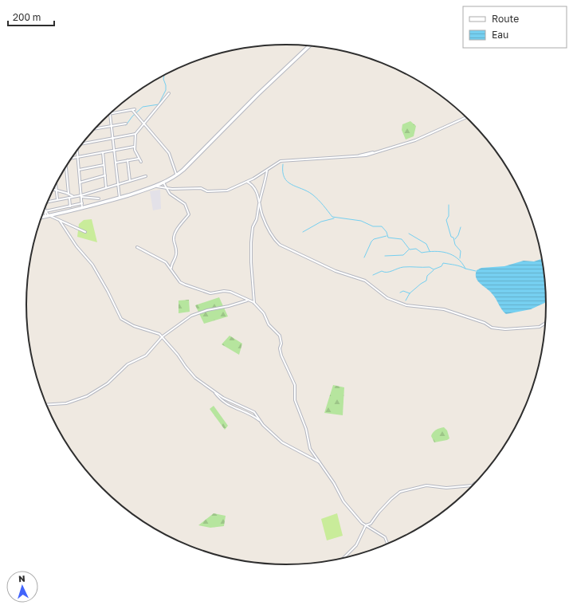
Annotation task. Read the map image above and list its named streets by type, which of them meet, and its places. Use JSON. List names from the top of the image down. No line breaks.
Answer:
{"legend":["Route","Eau"],"scale_bar":"200 m","north":"top"}
